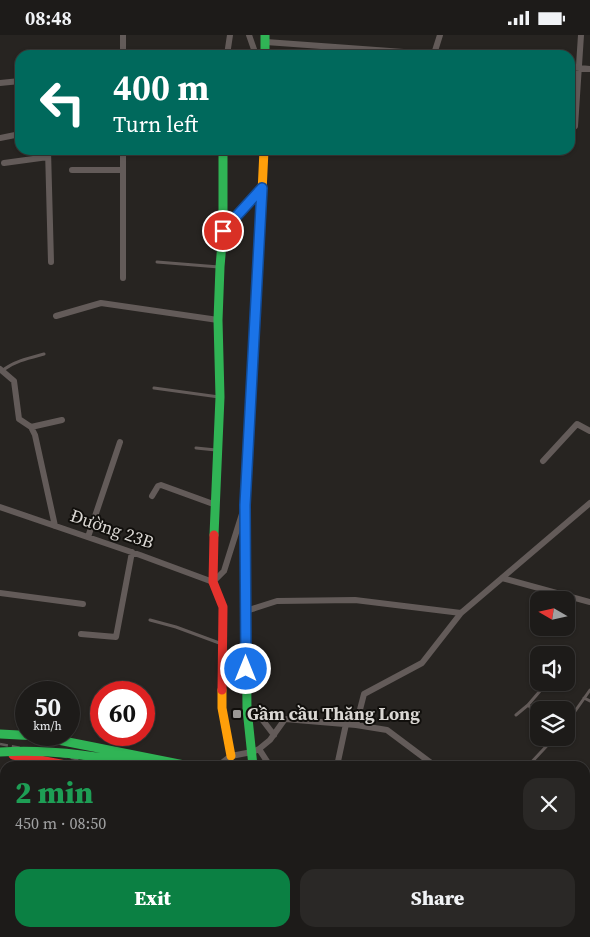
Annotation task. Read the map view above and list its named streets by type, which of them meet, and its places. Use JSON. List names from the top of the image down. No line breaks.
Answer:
{"streets":{"street":["Đường 23B"]},"places":{"transit":["Gầm cầu Thăng Long"]},"north":"left","page":{"status":"08:48","turn":["400 m","Turn left"],"speed":"50 km/h","limit":"60","heading":["2 min","450 m · 08:50"],"buttons":["Exit","Share"]}}
